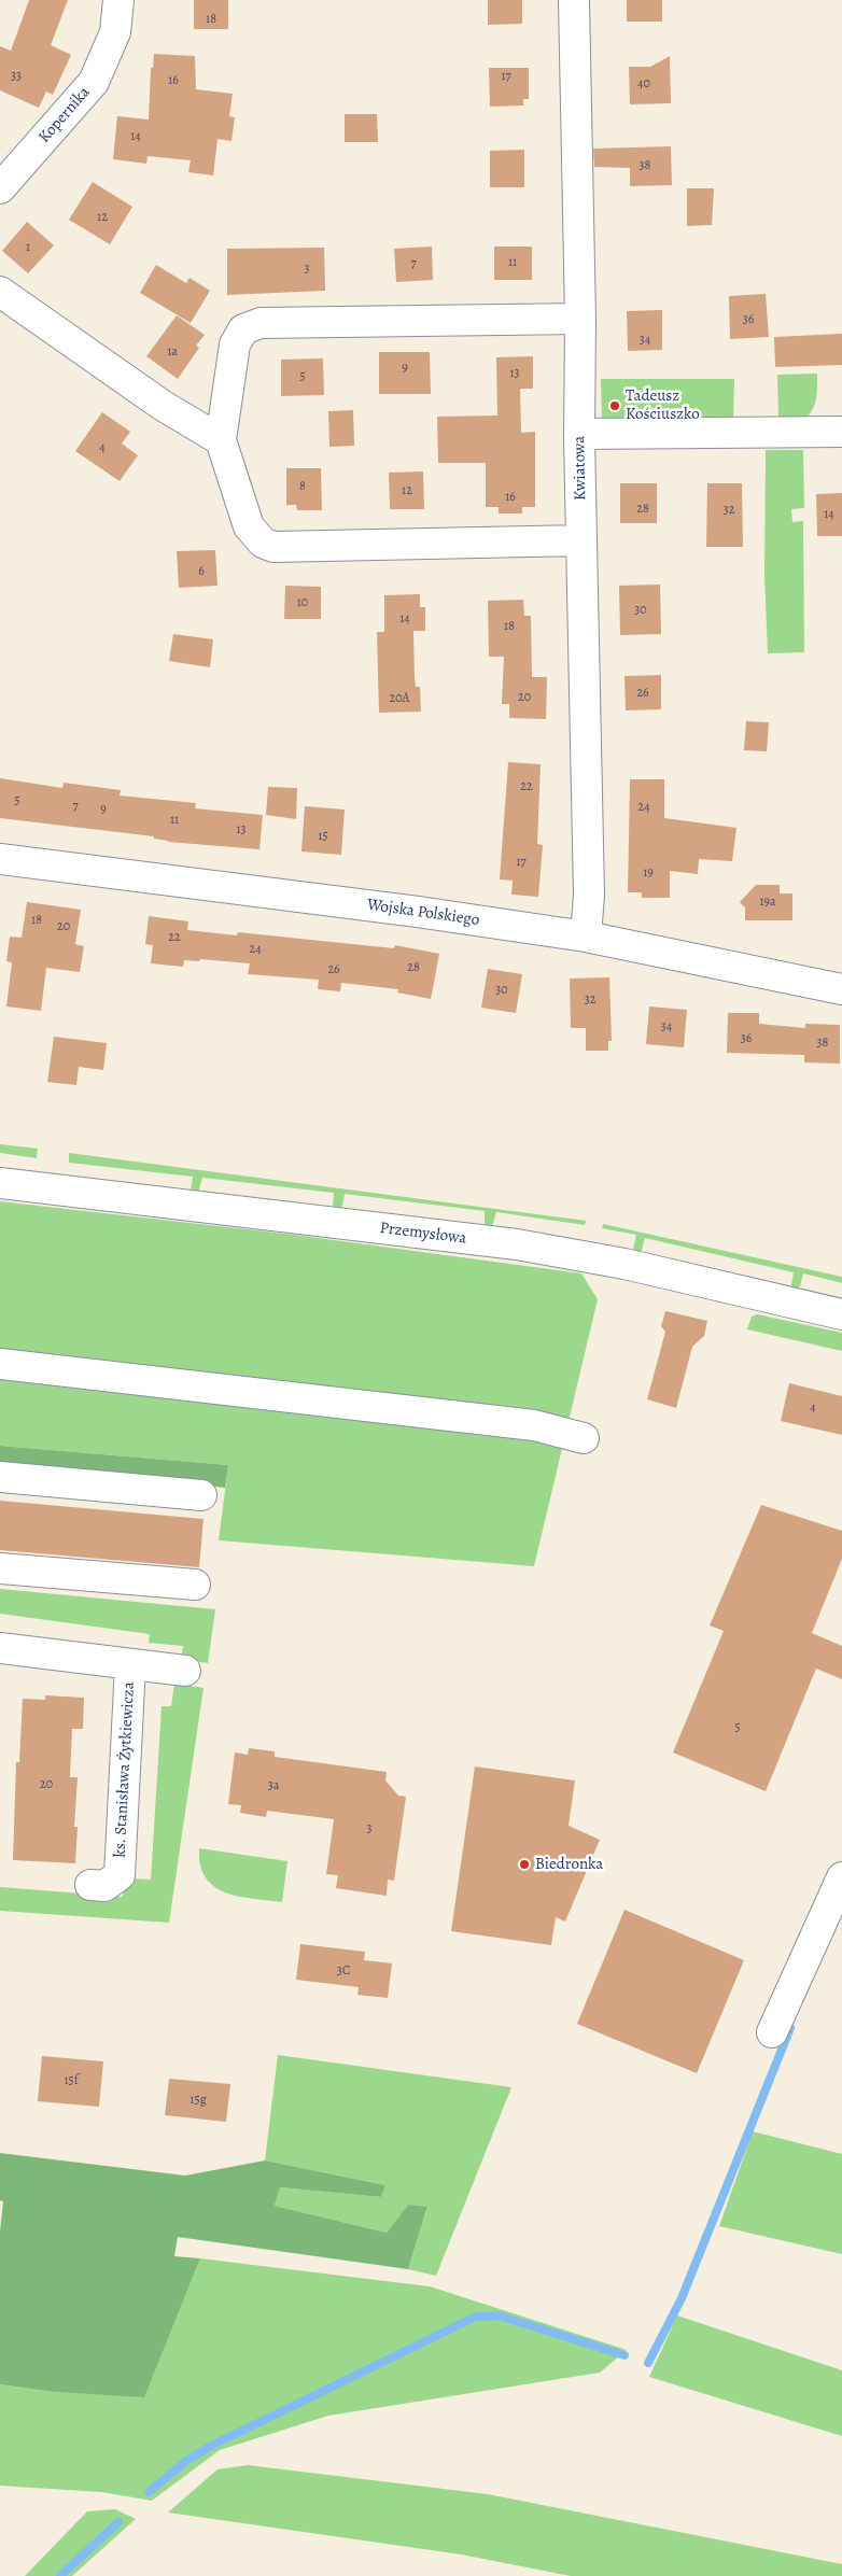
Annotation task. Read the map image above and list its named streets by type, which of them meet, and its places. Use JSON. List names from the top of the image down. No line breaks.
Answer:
{"streets":{"street":["Kopernika","Kwiatowa","Wojska Polskiego","Przemysłowa","ks. Stanisława Żytkiewicza"]},"crossings":[["Kwiatowa","Wojska Polskiego"]],"places":["Tadeusz Kościuszko","Biedronka"],"house_numbers":["18","33","17","16","40","14","38","12","1","11","7","3","36","34","1a","9","13","5","4","8","12","16","28","32","14","6","10","30","14","18","26","20","20A","22","5","7","24","9","11","13","15","17","19","19a","18","20","22","24","28","26","30","32","34","36","38","4","5","20","3a","3","3C","15f","15g"]}
